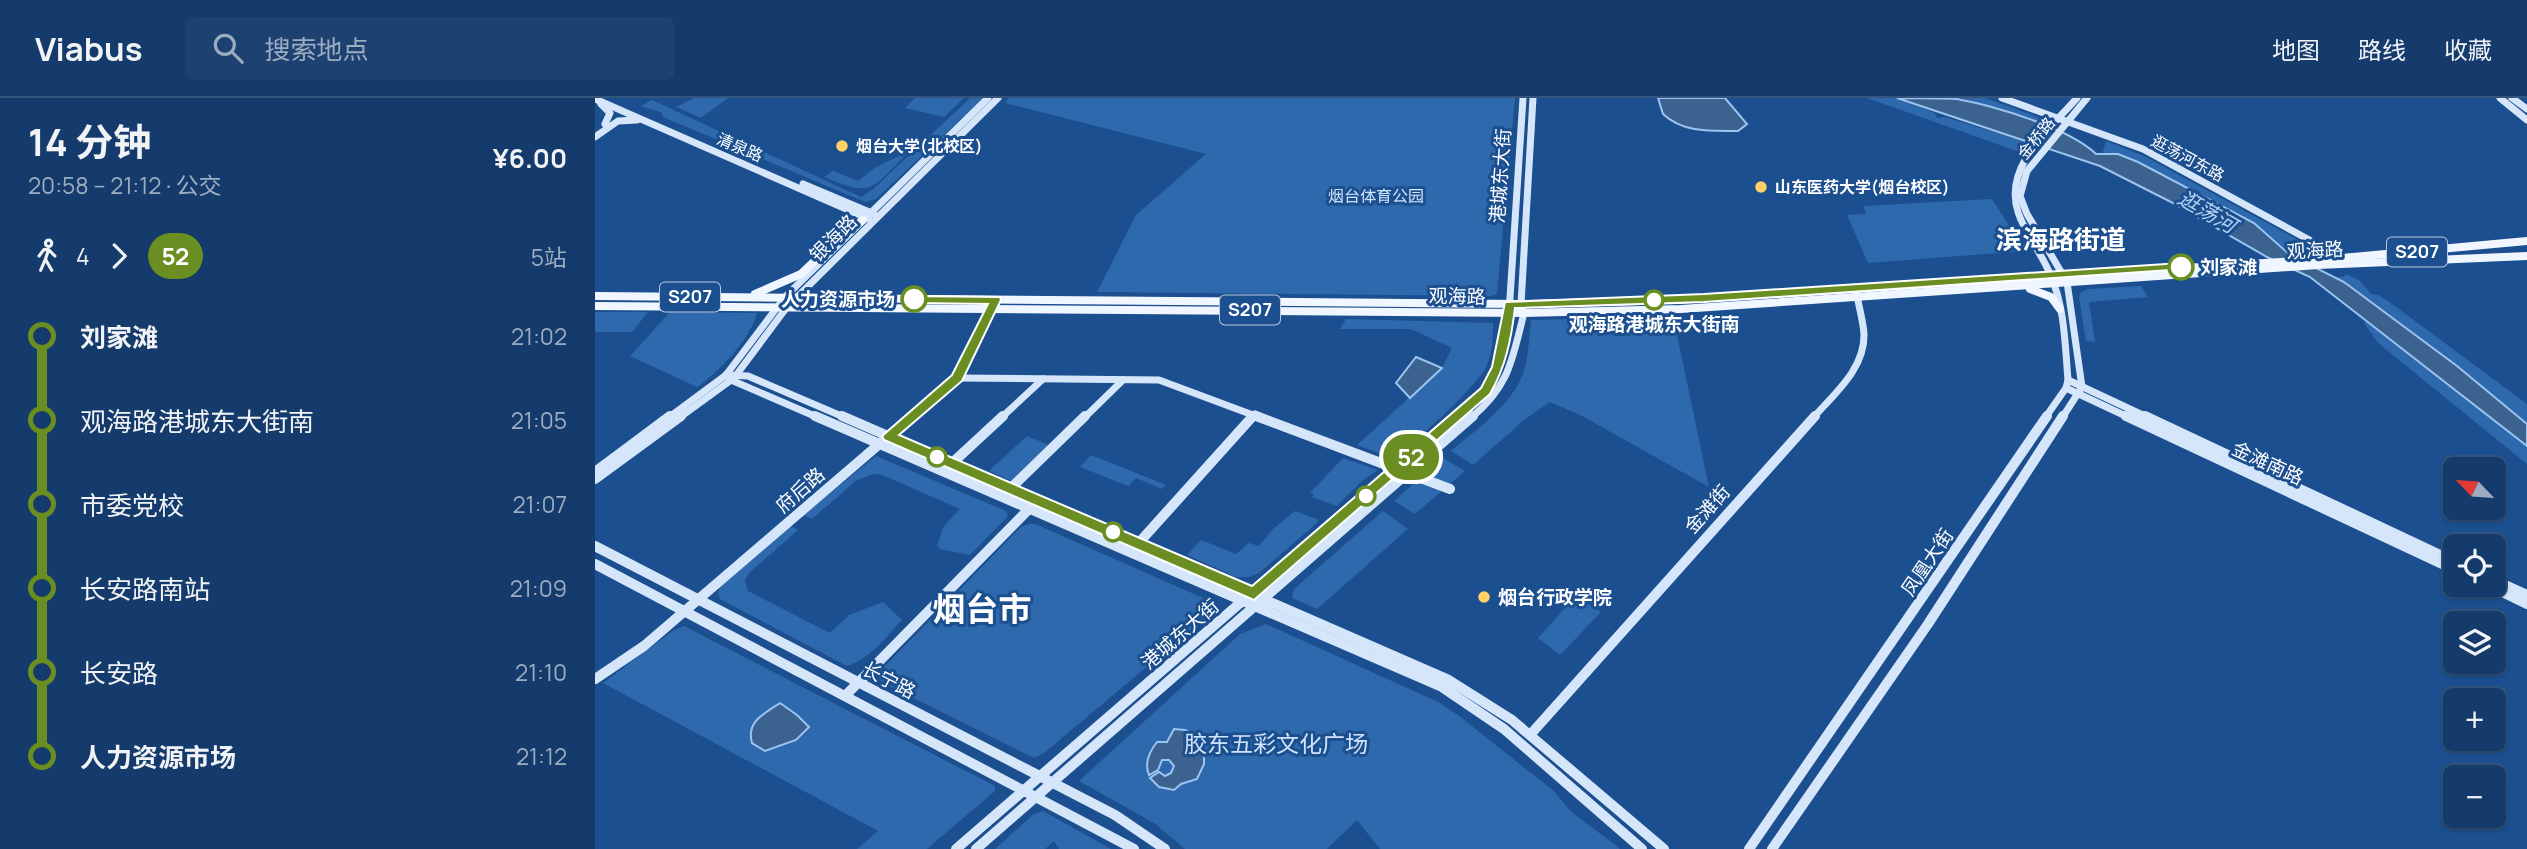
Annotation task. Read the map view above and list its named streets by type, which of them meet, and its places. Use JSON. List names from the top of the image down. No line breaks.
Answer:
{"streets":{"main road":["观海路","S207"],"street":["金桥路","清泉路","逛荡河东路","港城东大街","银海路","金滩南路","府后路","金滩街","凤凰大街","长宁路"]},"crossings":[["金桥路","逛荡河东路"],["金桥路","观海路"],["清泉路","银海路"],["逛荡河东路","观海路"],["港城东大街","观海路"],["港城东大街","长宁路"],["银海路","观海路"],["观海路","府后路"],["观海路","金滩街"],["金滩南路","凤凰大街"],["府后路","长宁路"]],"districts":["滨海路街道","烟台市"],"water":["逛荡河"],"parks":["烟台体育公园","胶东五彩文化广场"],"places":["烟台大学(北校区)","山东医药大学(烟台校区)","刘家滩","人力资源市场","观海路港城东大街南","烟台行政学院"],"lines":["bus line 52"],"north":"top left","page":{"header":"Viabus","search":"搜索地点","nav":["地图","路线","收藏"],"heading":["14 分钟","20:58 – 21:12 · 公交","¥6.00"],"on_map":"52","legs":["4","52","5站"],"list":[{"name":"刘家滩","value":"21:02"},{"name":"观海路港城东大街南","value":"21:05"},{"name":"市委党校","value":"21:07"},{"name":"长安路南站","value":"21:09"},{"name":"长安路","value":"21:10"},{"name":"人力资源市场","value":"21:12"}],"map_buttons":["+","−"]}}
